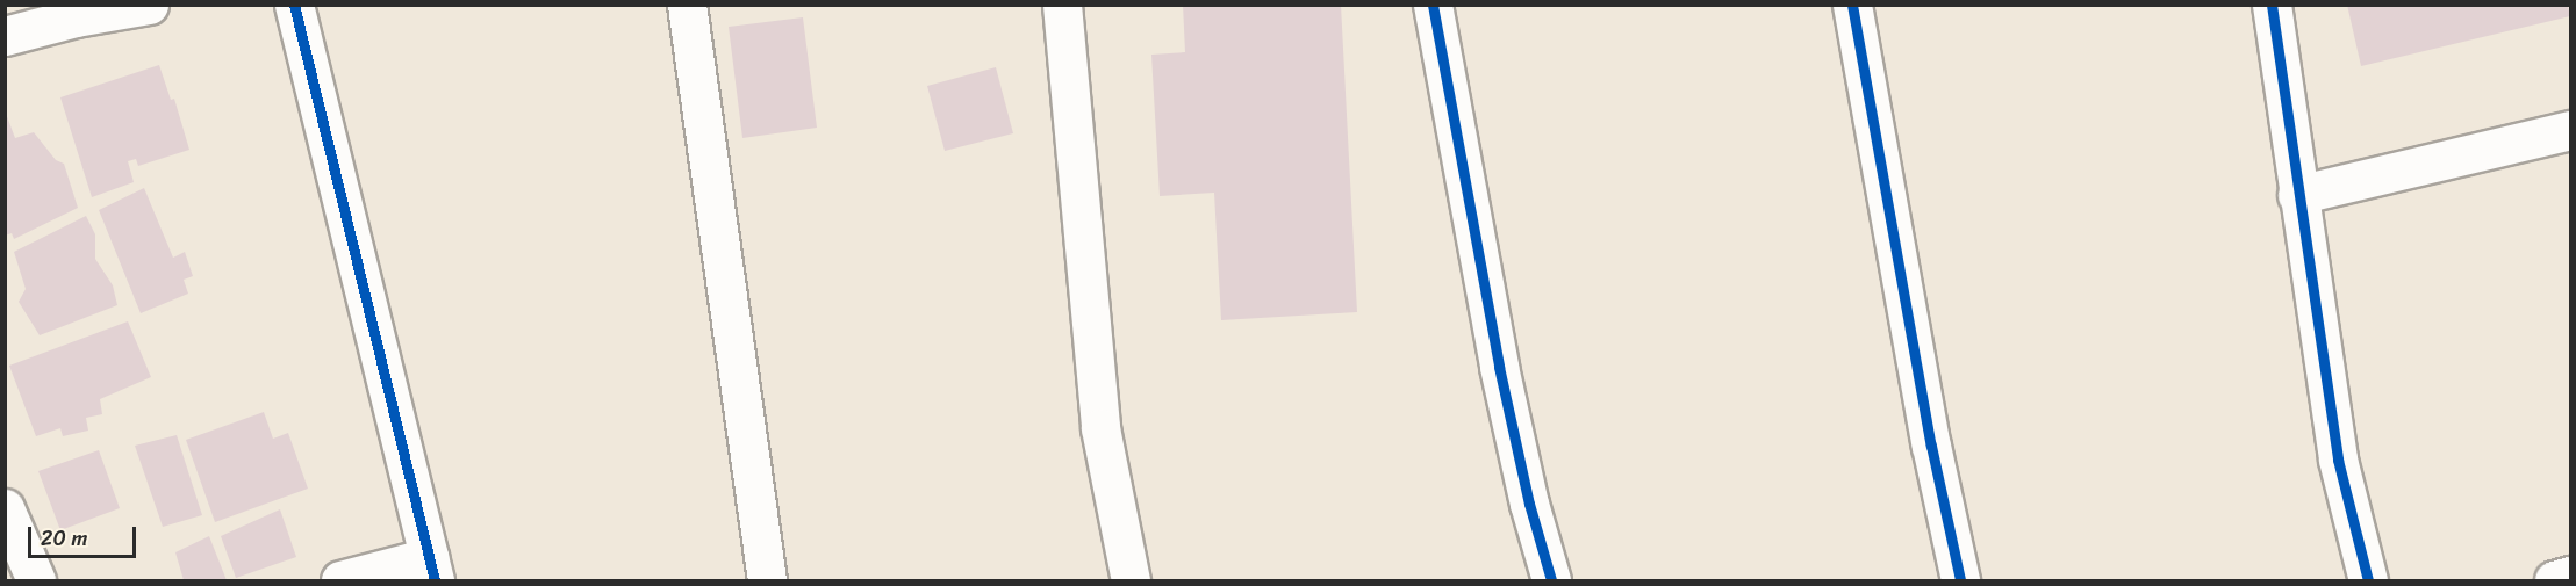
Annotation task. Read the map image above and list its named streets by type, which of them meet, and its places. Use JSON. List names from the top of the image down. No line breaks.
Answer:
{"scale_bar":"20 m"}
